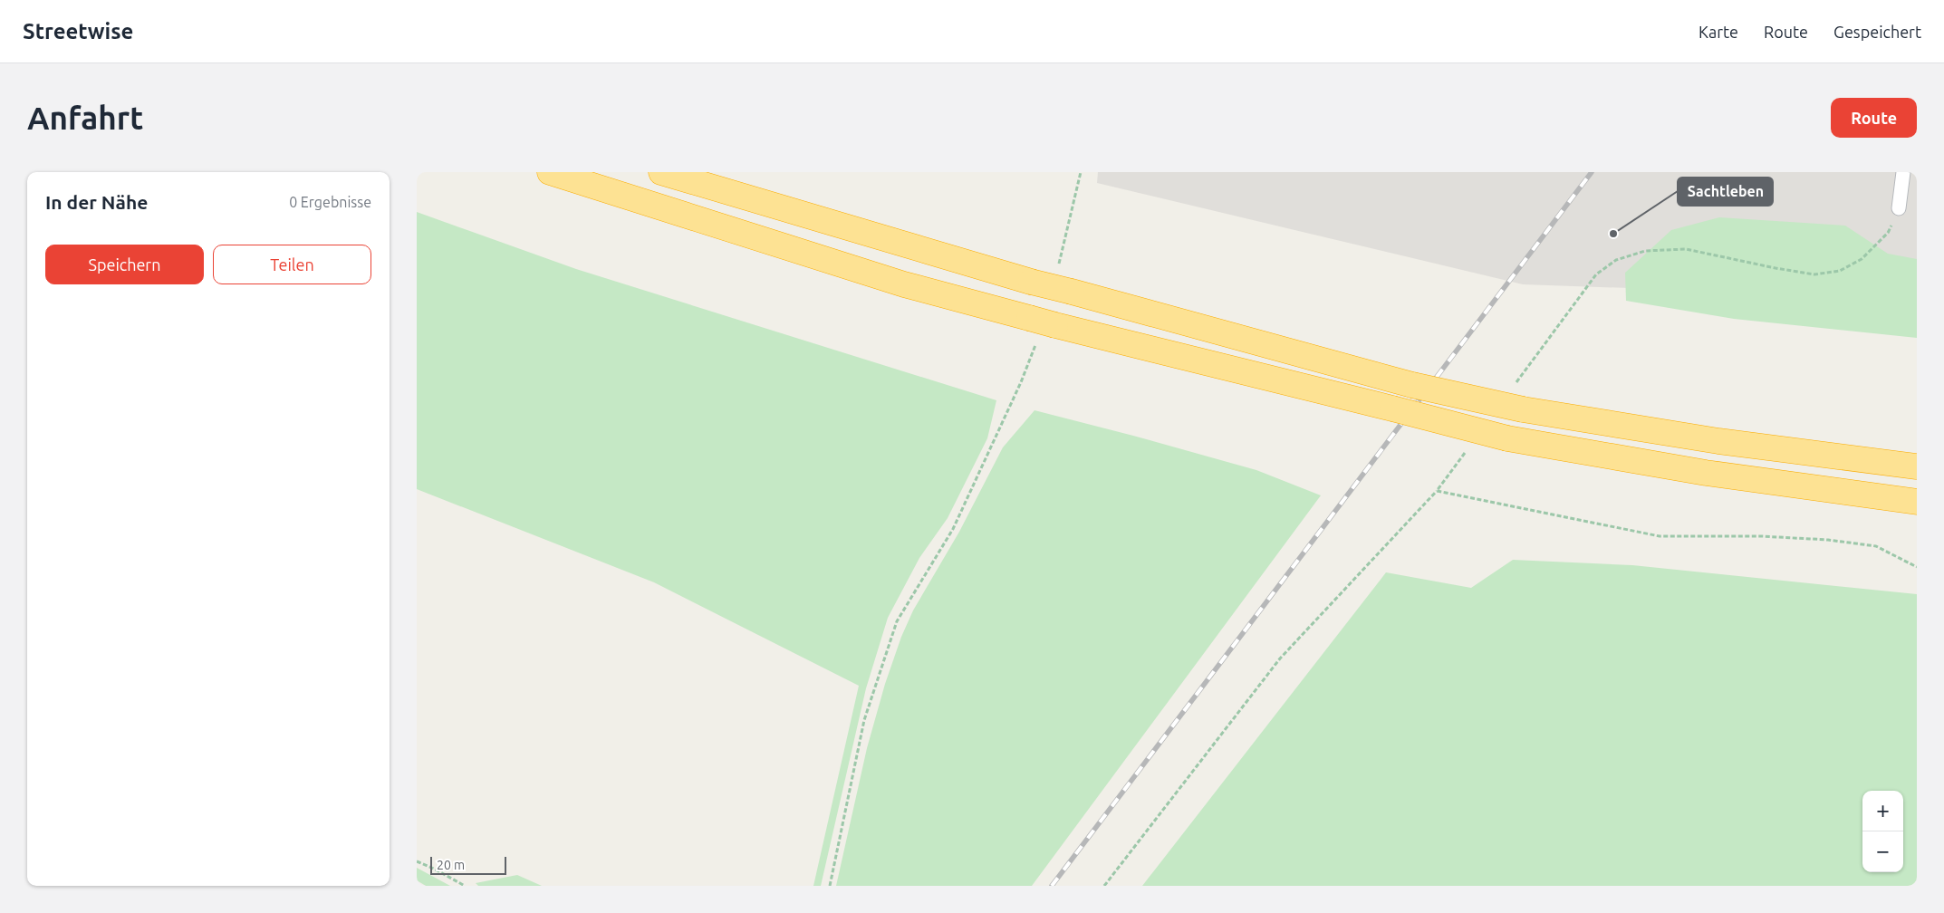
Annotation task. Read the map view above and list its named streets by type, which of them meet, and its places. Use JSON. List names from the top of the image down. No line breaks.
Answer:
{"places":["Sachtleben"],"scale_bar":"20 m","page":{"header":"Streetwise","nav":["Karte","Route","Gespeichert"],"buttons":["Route",["Speichern","Teilen"]],"title":"Anfahrt","heading":["In der Nähe","0 Ergebnisse"],"map_buttons":["+","−"],"scale":"20 m"}}
